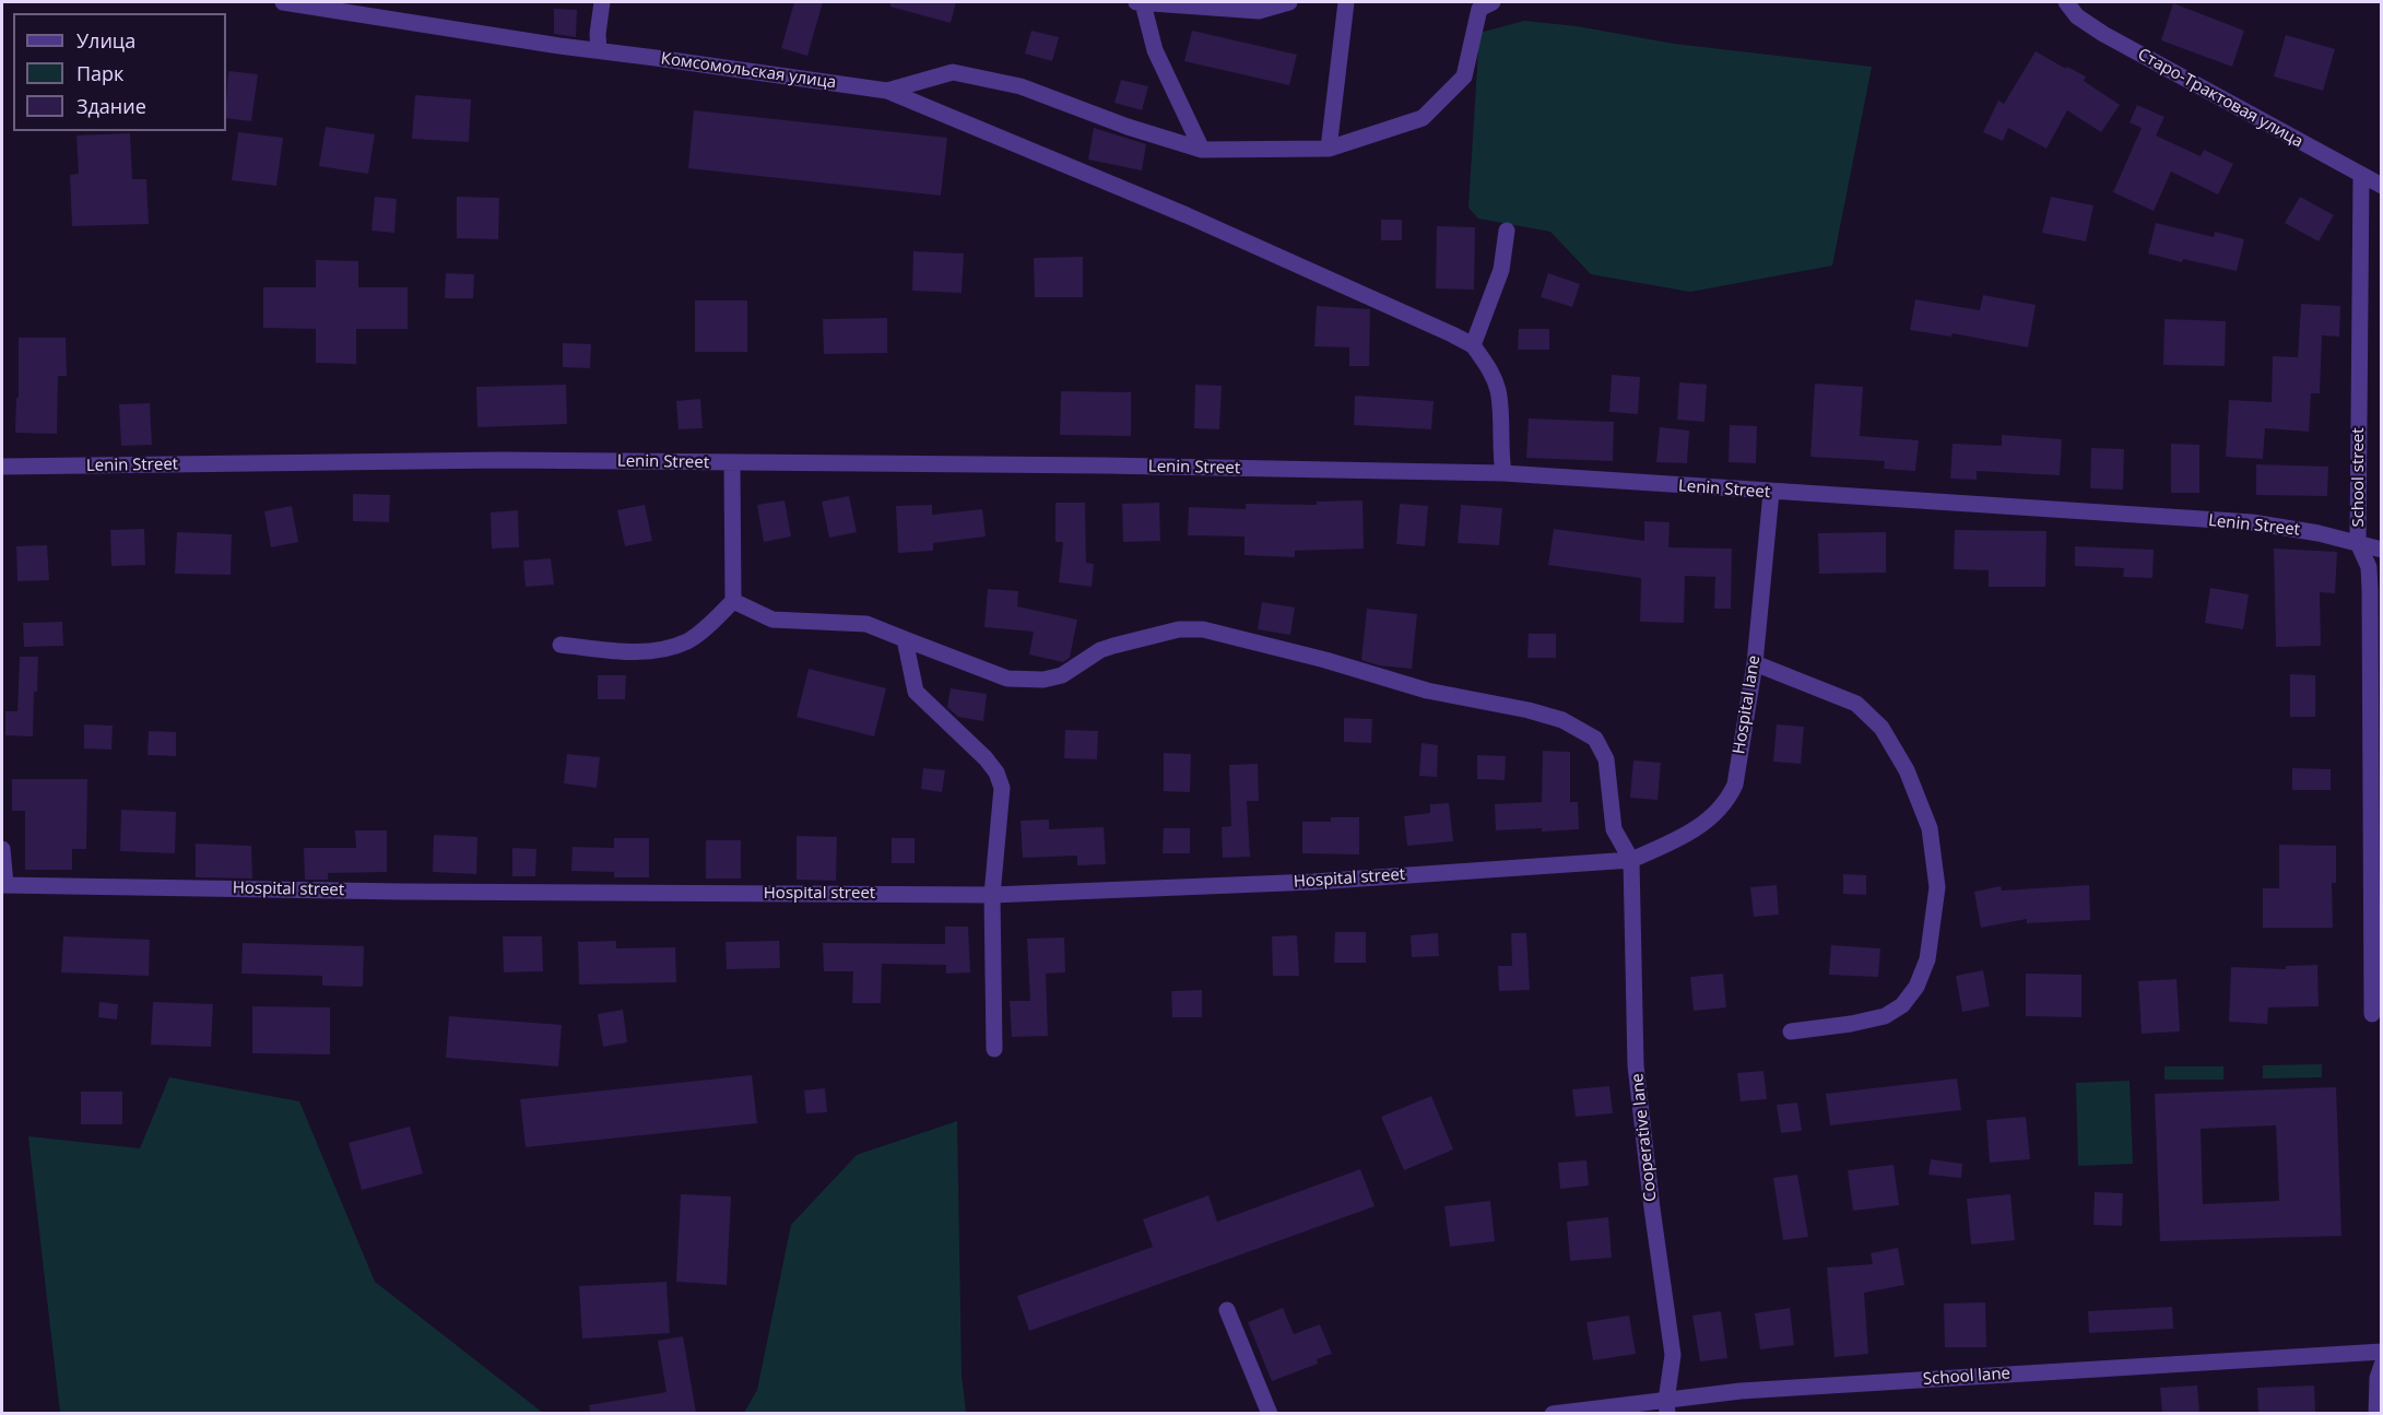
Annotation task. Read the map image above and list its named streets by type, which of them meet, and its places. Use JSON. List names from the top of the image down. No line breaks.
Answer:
{"streets":{"street":["Комсомольская улица","Старо-Трактовая улица","Lenin Street","School street","Hospital lane","Hospital street","Cooperative lane","School lane"]},"crossings":[["Старо-Трактовая улица","School street"],["Lenin Street","School street"],["Lenin Street","Hospital lane"],["Hospital lane","Hospital street"],["Hospital lane","Cooperative lane"],["Hospital street","Cooperative lane"],["Cooperative lane","School lane"]],"legend":["Улица","Парк","Здание"]}
